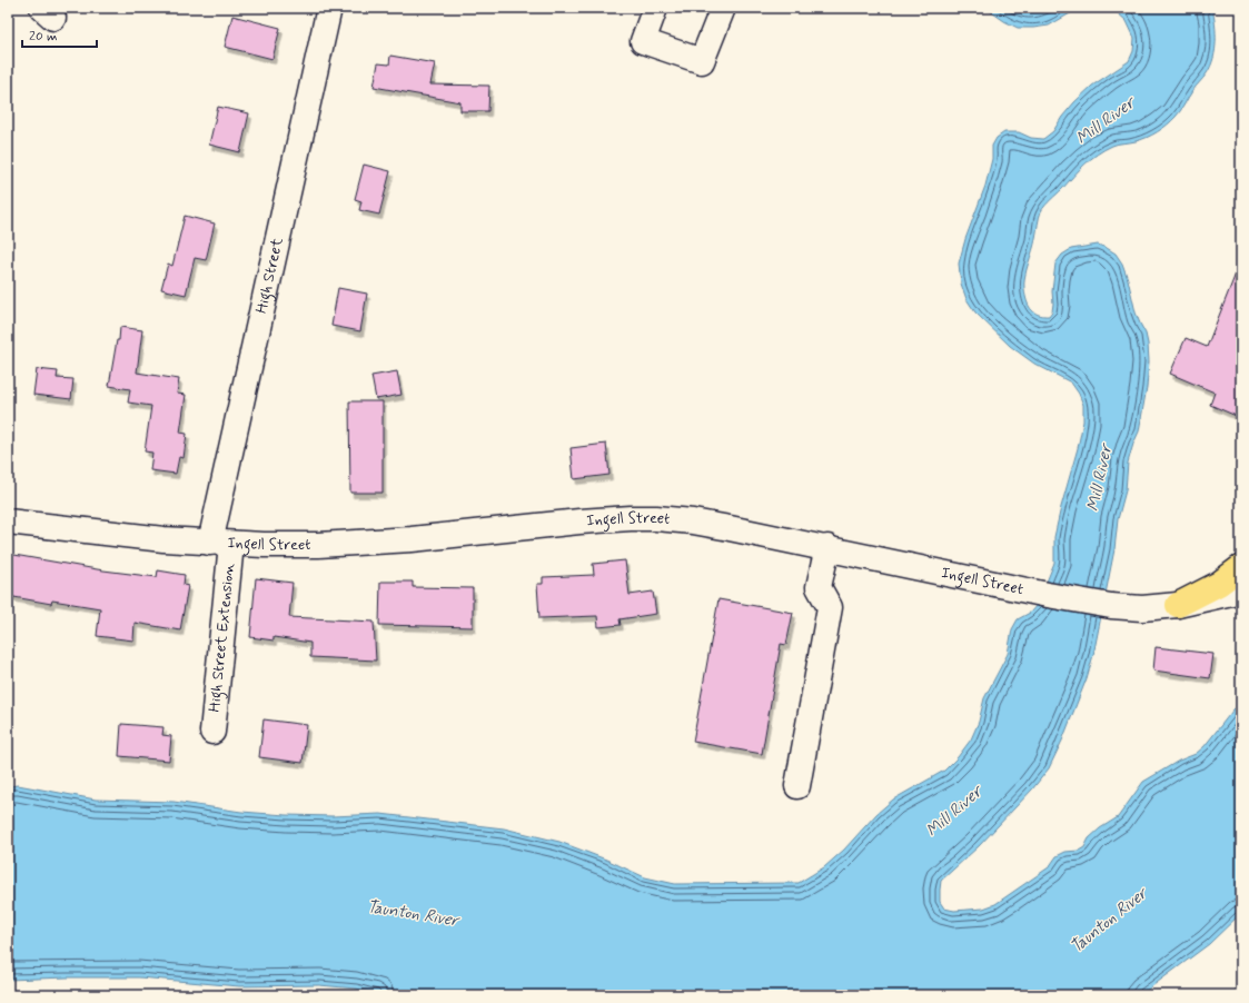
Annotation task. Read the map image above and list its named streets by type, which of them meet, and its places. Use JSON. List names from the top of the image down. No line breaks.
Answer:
{"streets":{"street":["High Street","Ingell Street","High Street Extension"]},"crossings":[["High Street","Ingell Street"],["High Street","High Street Extension"],["Ingell Street","High Street Extension"]],"water":["Mill River","Taunton River"],"scale_bar":"20 m"}
